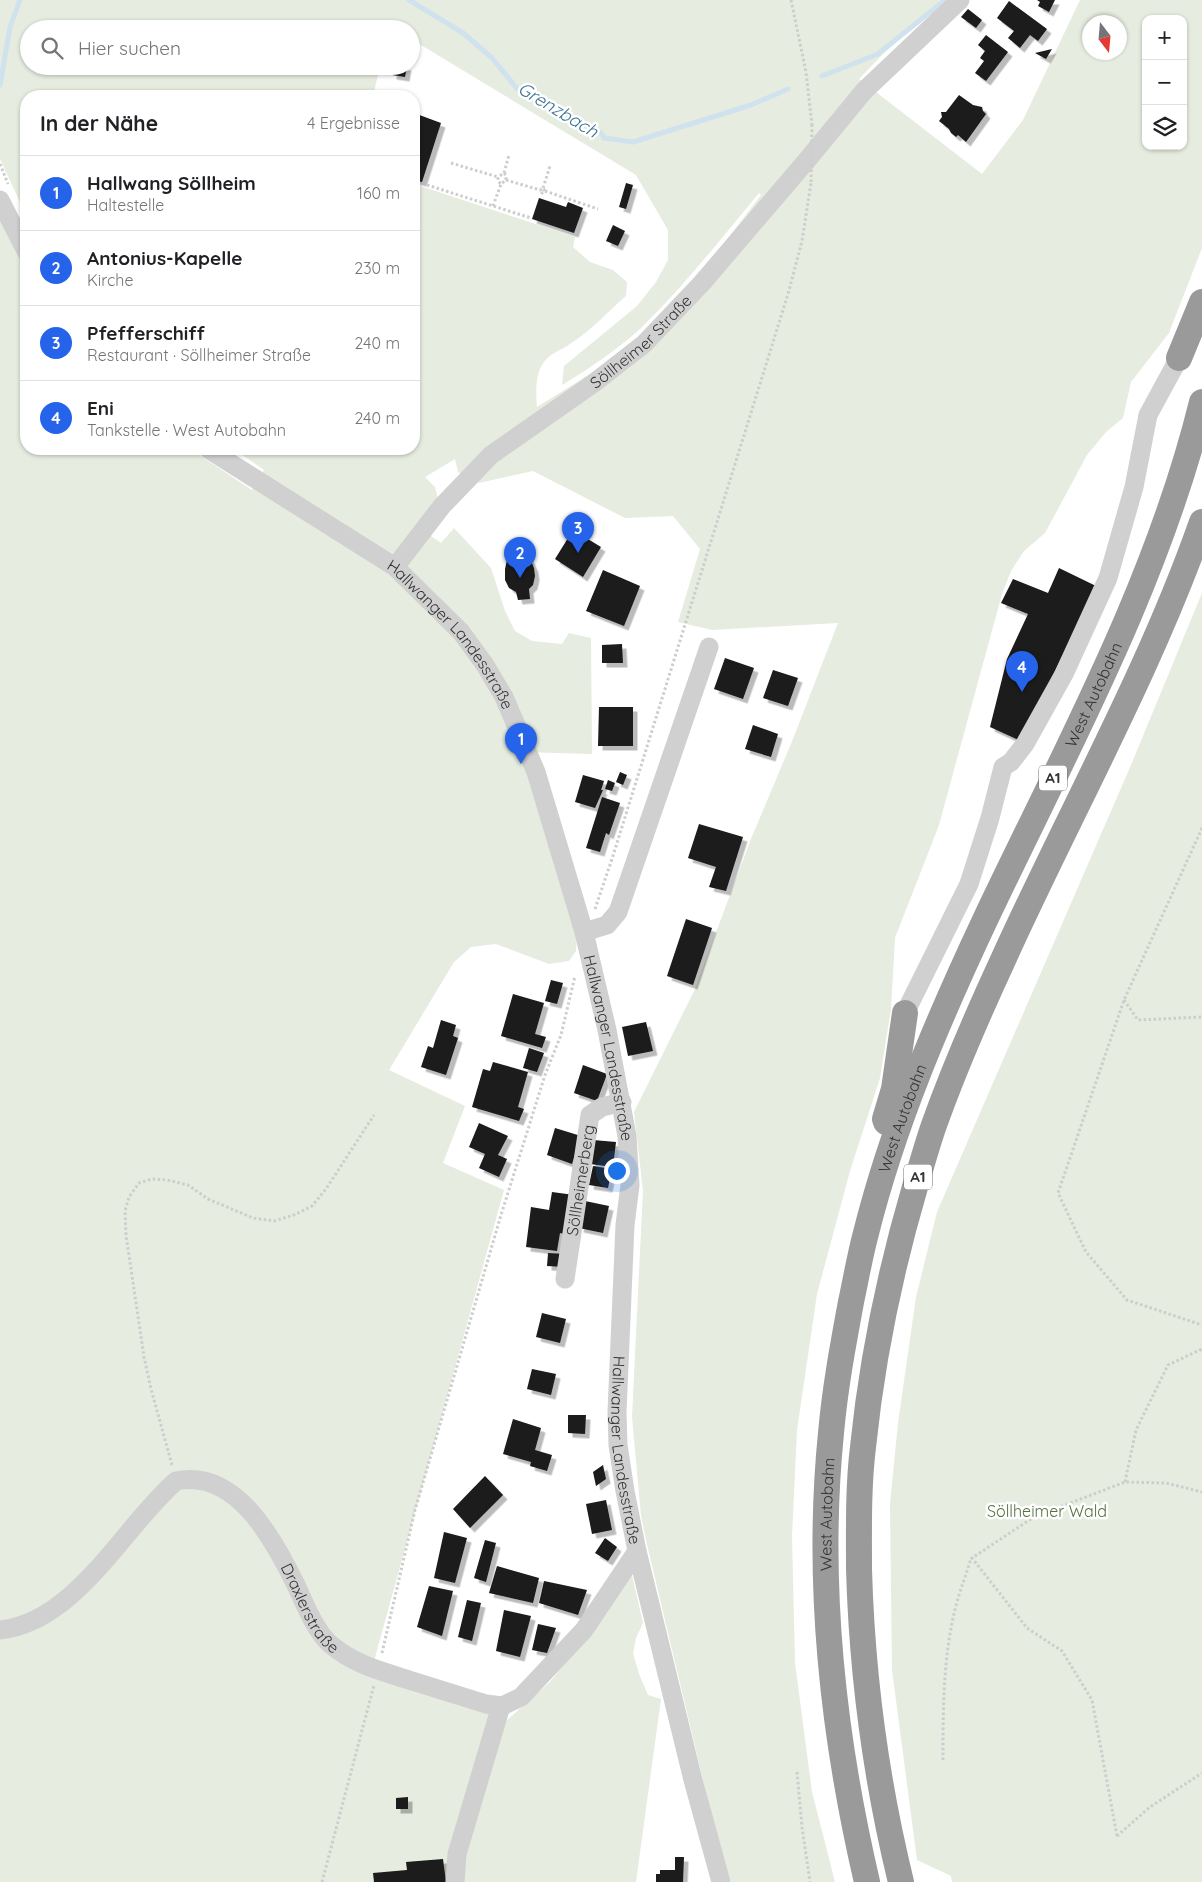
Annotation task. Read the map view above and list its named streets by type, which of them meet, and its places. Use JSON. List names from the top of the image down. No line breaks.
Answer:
{"streets":{"highway":["West Autobahn","A1"],"street":["Söllheimer Straße","Hallwanger Landesstraße","Söllheimerberg","Draxlerstraße"]},"crossings":[["Söllheimer Straße","Hallwanger Landesstraße"],["Hallwanger Landesstraße","Söllheimerberg"]],"water":["Grenzbach"],"parks":["Söllheimer Wald"],"north":"bottom","page":{"map_buttons":["+","−"],"search":"Hier suchen","heading":["In der Nähe","4 Ergebnisse"],"list":[{"mark":"1","name":"Hallwang Söllheim","note":"Haltestelle","value":"160 m"},{"mark":"2","name":"Antonius-Kapelle","note":"Kirche","value":"230 m"},{"mark":"3","name":"Pfefferschiff","note":"Restaurant · Söllheimer Straße","value":"240 m"},{"mark":"4","name":"Eni","note":"Tankstelle · West Autobahn","value":"240 m"}],"pins":["3","2","4","1"]}}
